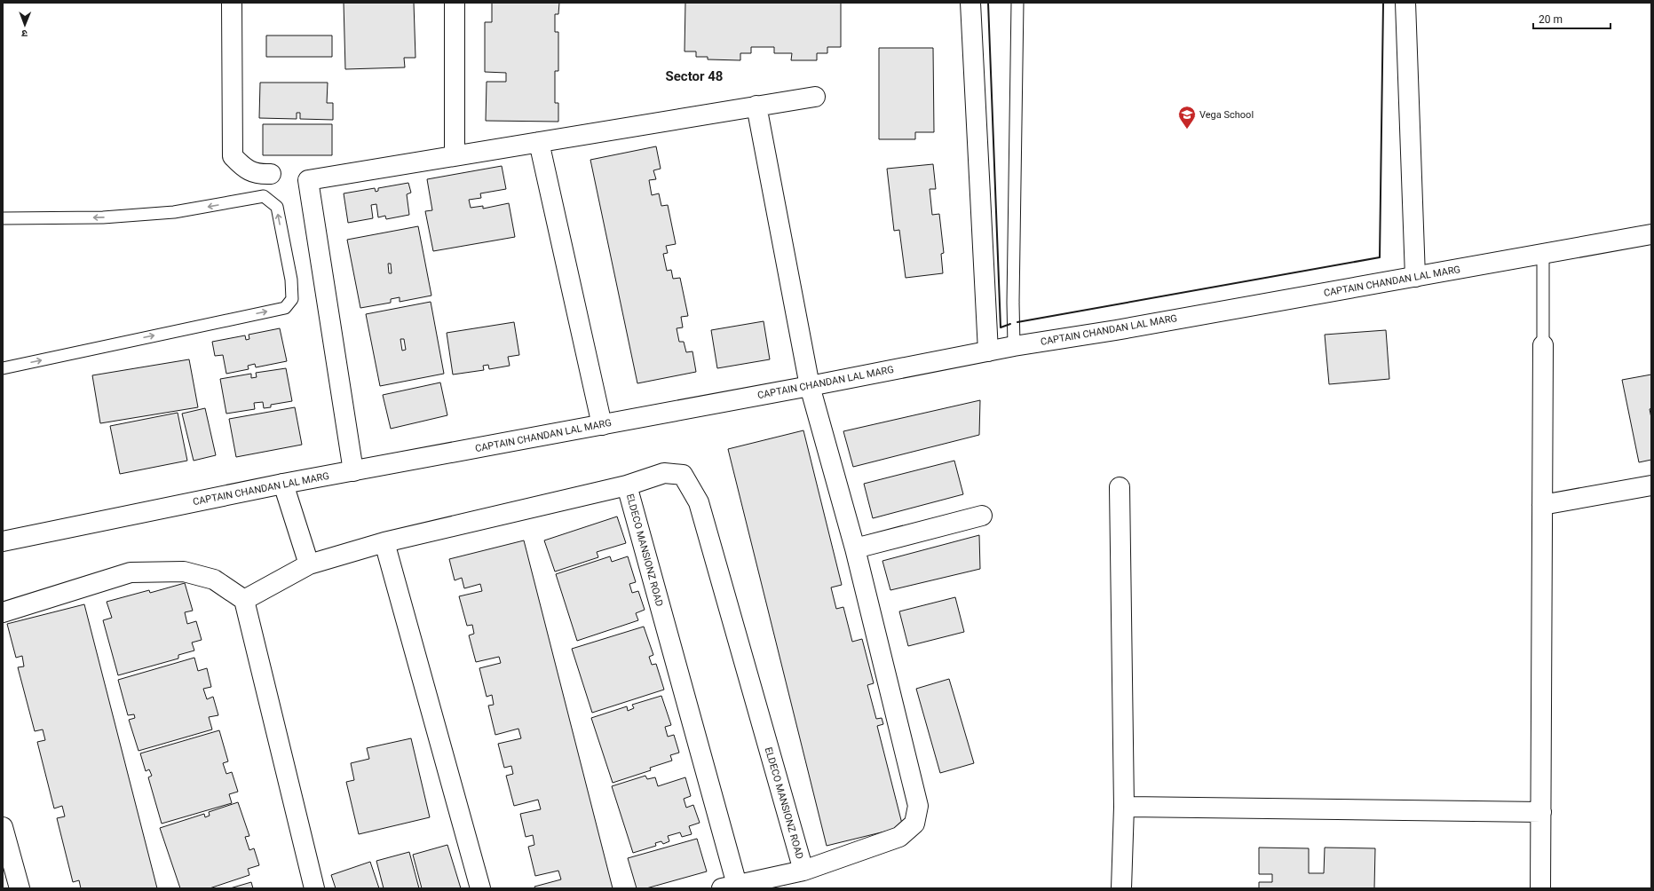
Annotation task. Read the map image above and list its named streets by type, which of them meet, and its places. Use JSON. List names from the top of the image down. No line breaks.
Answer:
{"streets":{"street":["CAPTAIN CHANDAN LAL MARG","ELDECO MANSIONZ ROAD"]},"districts":["Sector 48"],"places":{"school or university":["Vega School"]},"scale_bar":"20 m","north":"bottom"}
